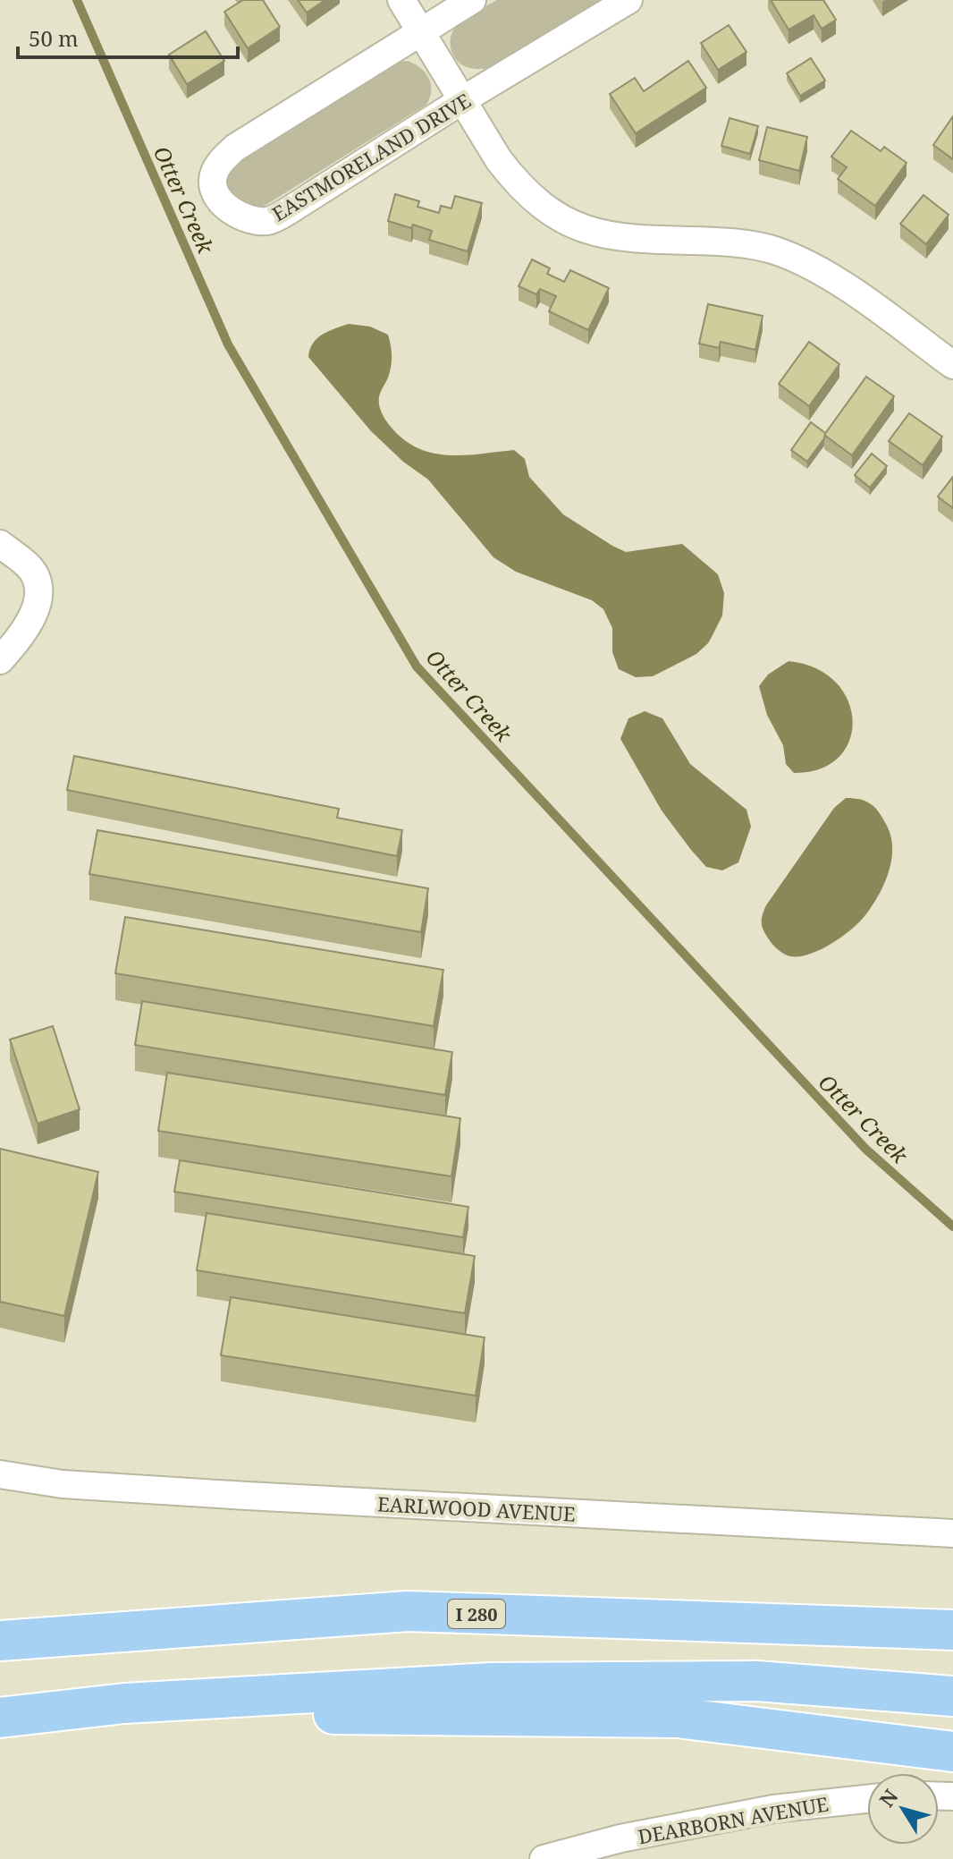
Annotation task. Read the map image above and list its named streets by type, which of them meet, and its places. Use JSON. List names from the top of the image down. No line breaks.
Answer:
{"streets":{"highway":["I 280"],"street":["EASTMORELAND DRIVE","EARLWOOD AVENUE","DEARBORN AVENUE"]},"water":["Otter Creek"],"scale_bar":"50 m","north":"top left"}
